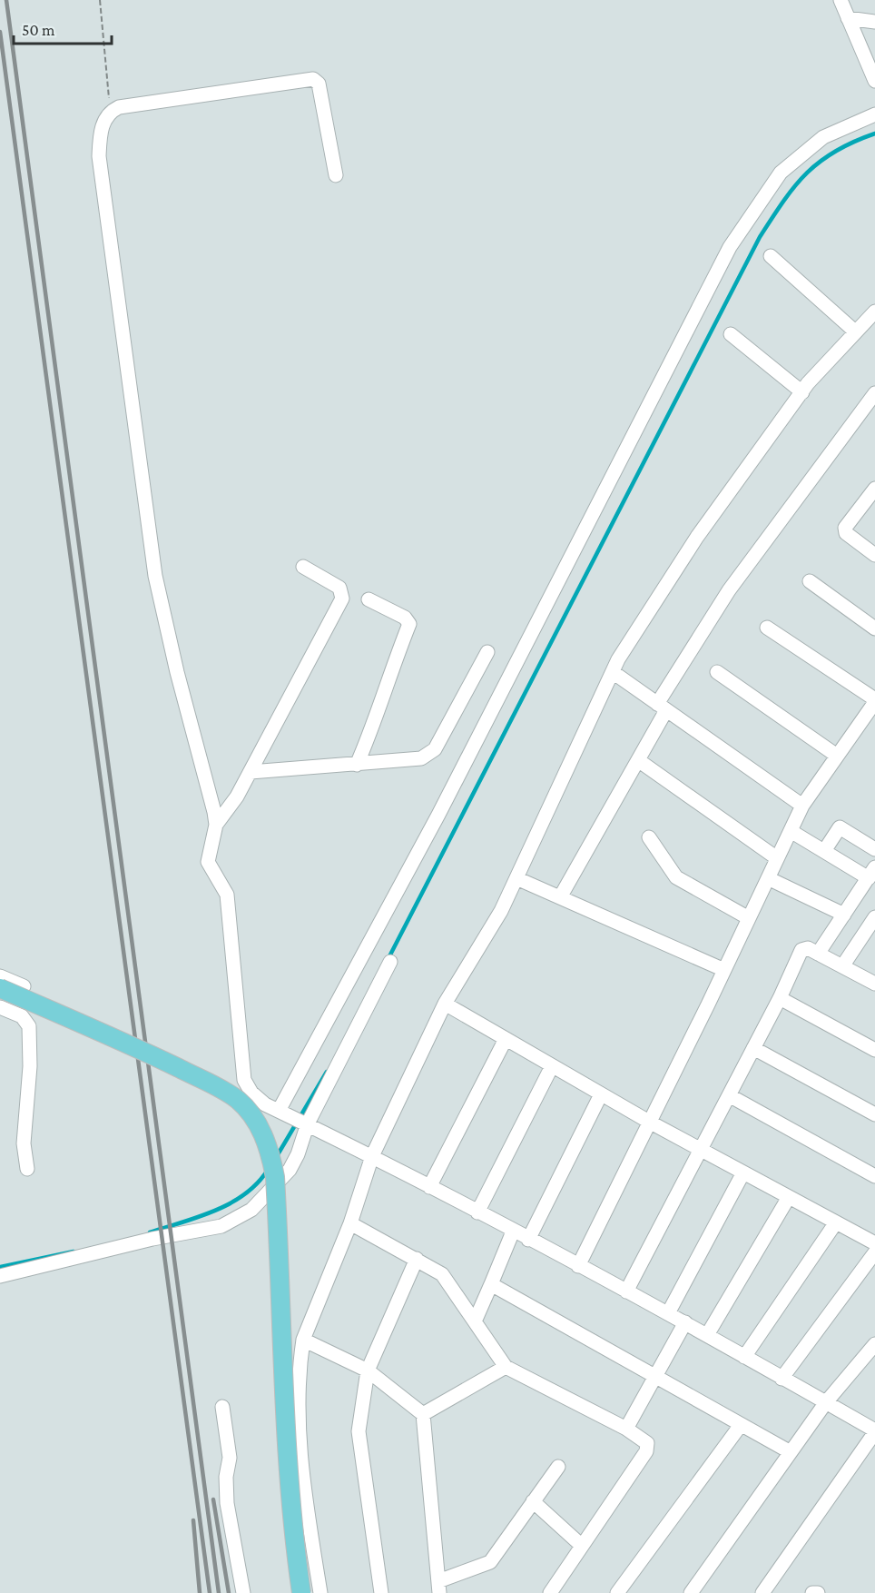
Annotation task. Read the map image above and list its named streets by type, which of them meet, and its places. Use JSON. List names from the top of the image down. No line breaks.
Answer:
{"scale_bar":"50 m"}
